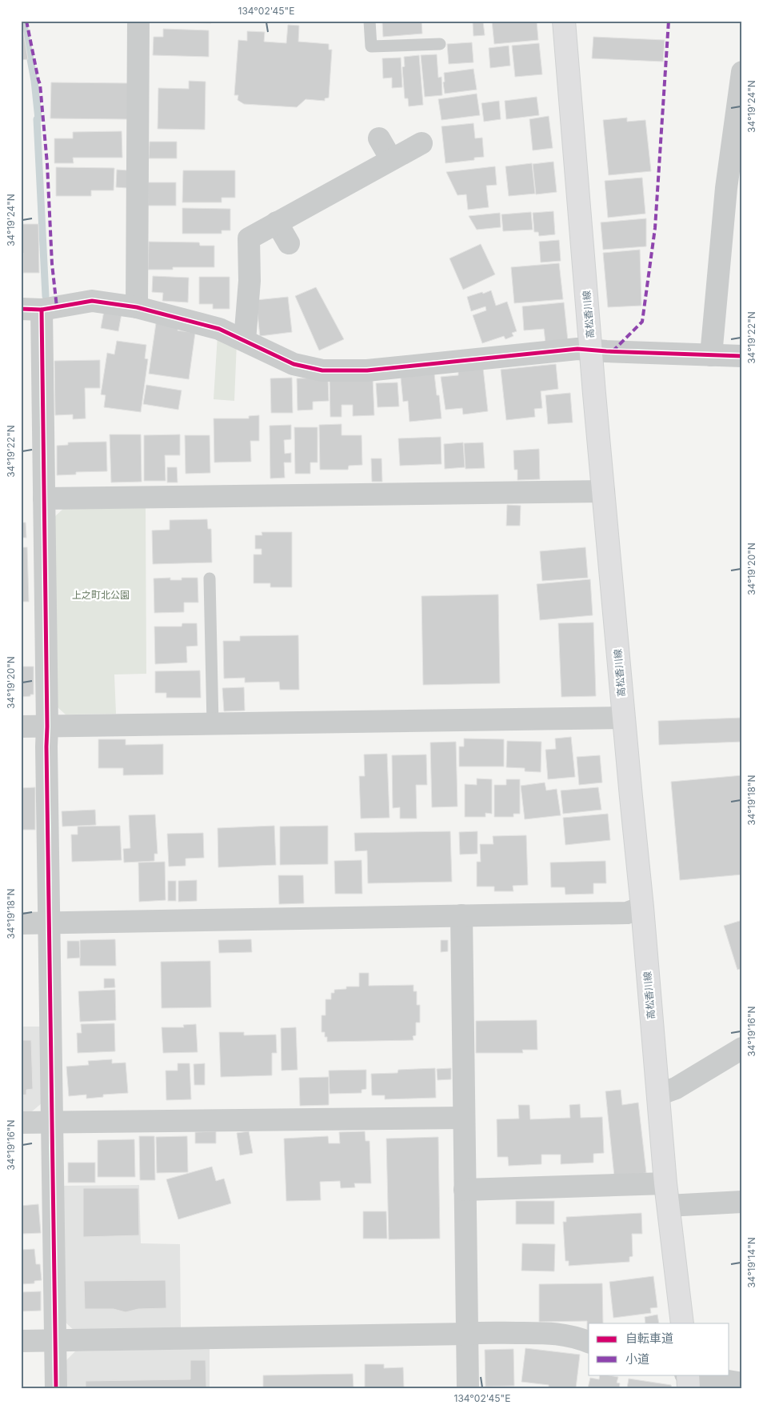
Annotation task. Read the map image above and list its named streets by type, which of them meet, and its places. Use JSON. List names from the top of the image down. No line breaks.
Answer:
{"streets":{"main road":["高松香川線"]},"parks":["上之町北公園"],"legend":["自転車道","小道"],"coordinates":["134°02'45\"E","34°19'24\"N","34°19'22\"N","34°19'20\"N","34°19'18\"N","34°19'16\"N","34°19'14\"N"]}
